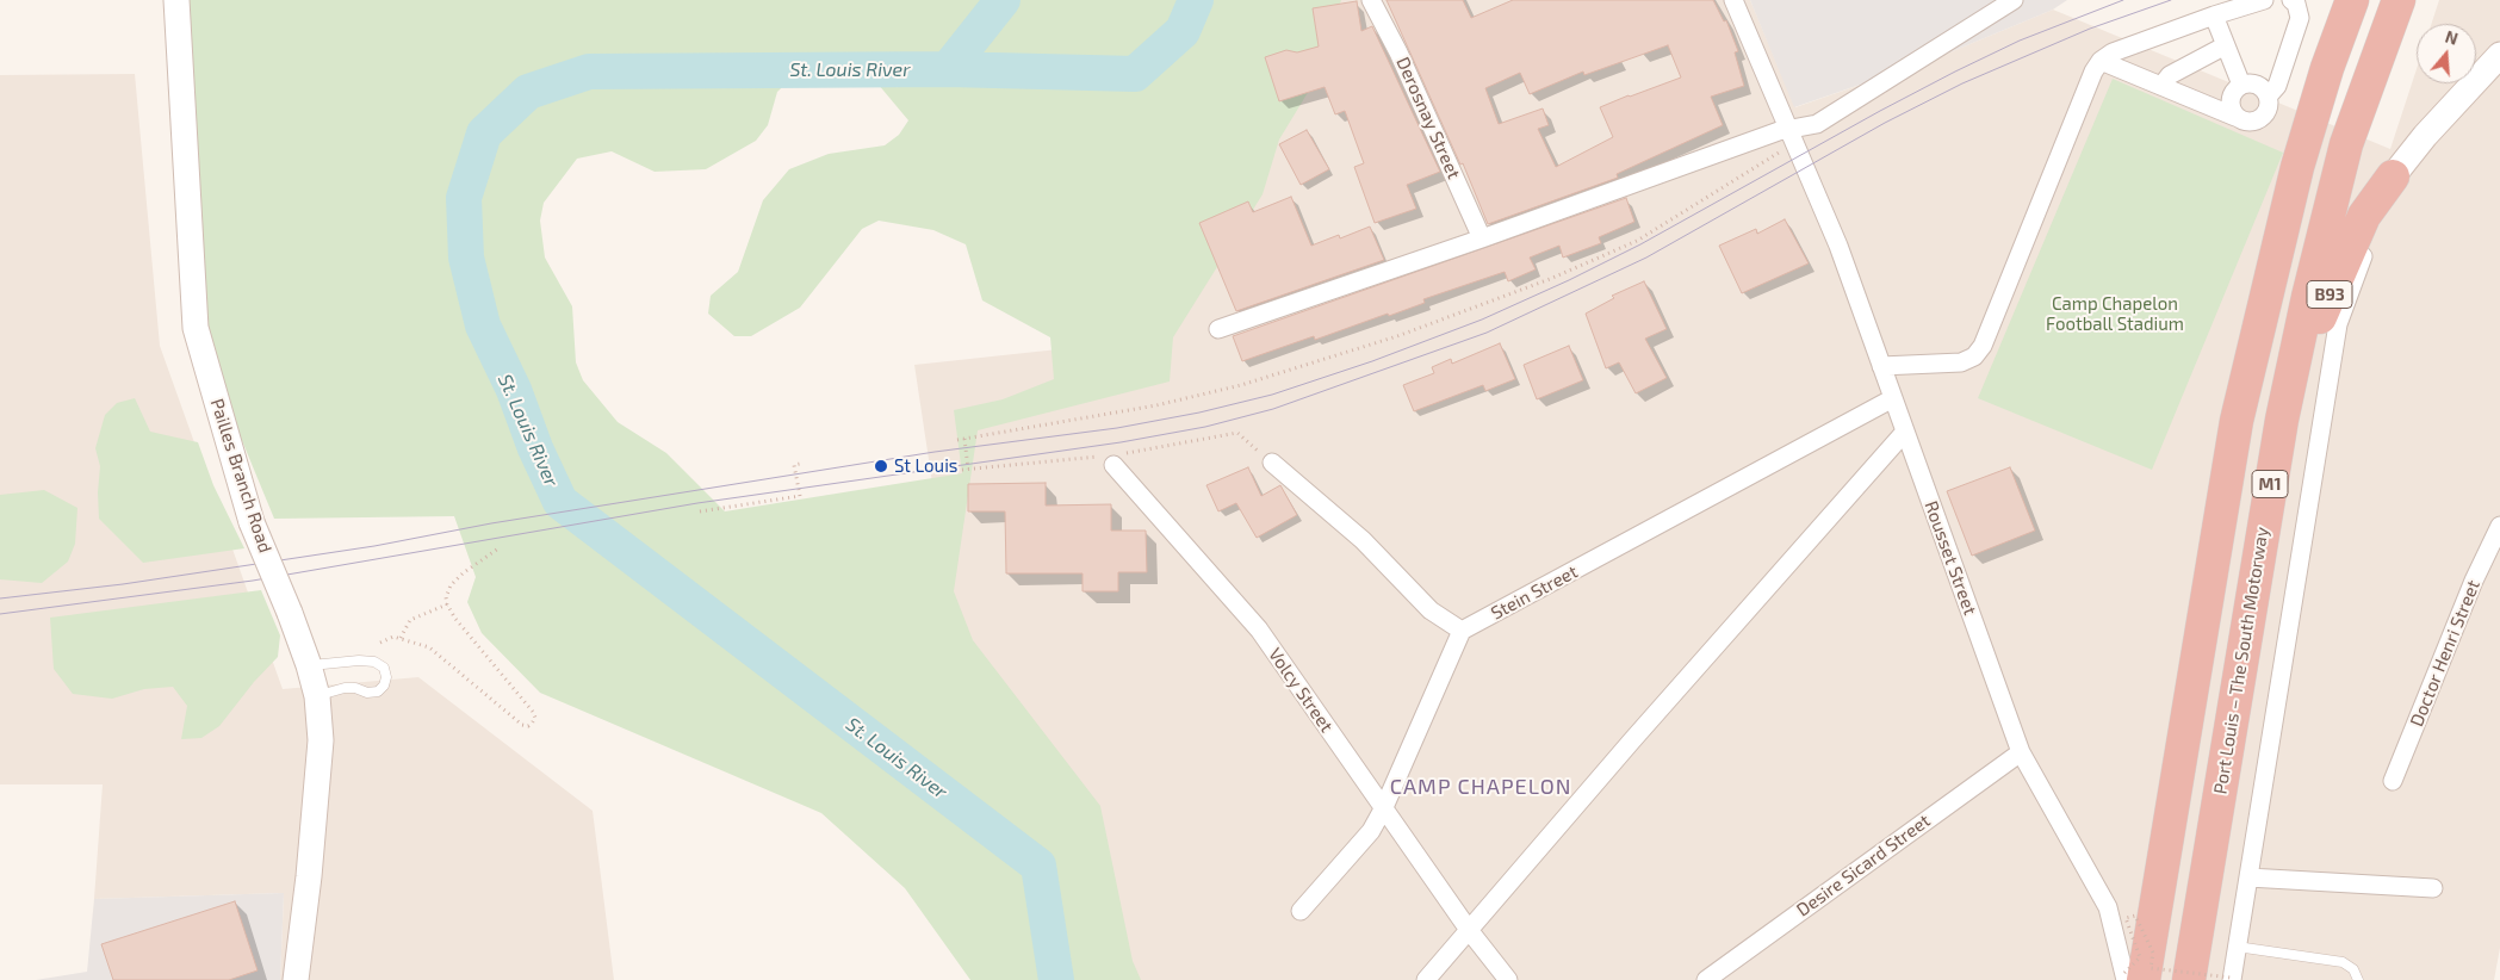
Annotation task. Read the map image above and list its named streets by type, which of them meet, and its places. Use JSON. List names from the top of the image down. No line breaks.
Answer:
{"streets":{"highway":["B93","M1","Port Louis – The South Motorway"],"main road":["Pailles Branch Road"],"street":["Derosnay Street","Rousset Street","Stein Street","Doctor Henri Street","Volcy Street","Desire Sicard Street"]},"crossings":[["B93","Port Louis – The South Motorway"],["M1","Rousset Street"],["Rousset Street","Stein Street"],["Rousset Street","Desire Sicard Street"]],"districts":["CAMP CHAPELON"],"water":["St. Louis River"],"parks":["Camp Chapelon Football Stadium"],"places":["St Louis"],"north":"top"}
